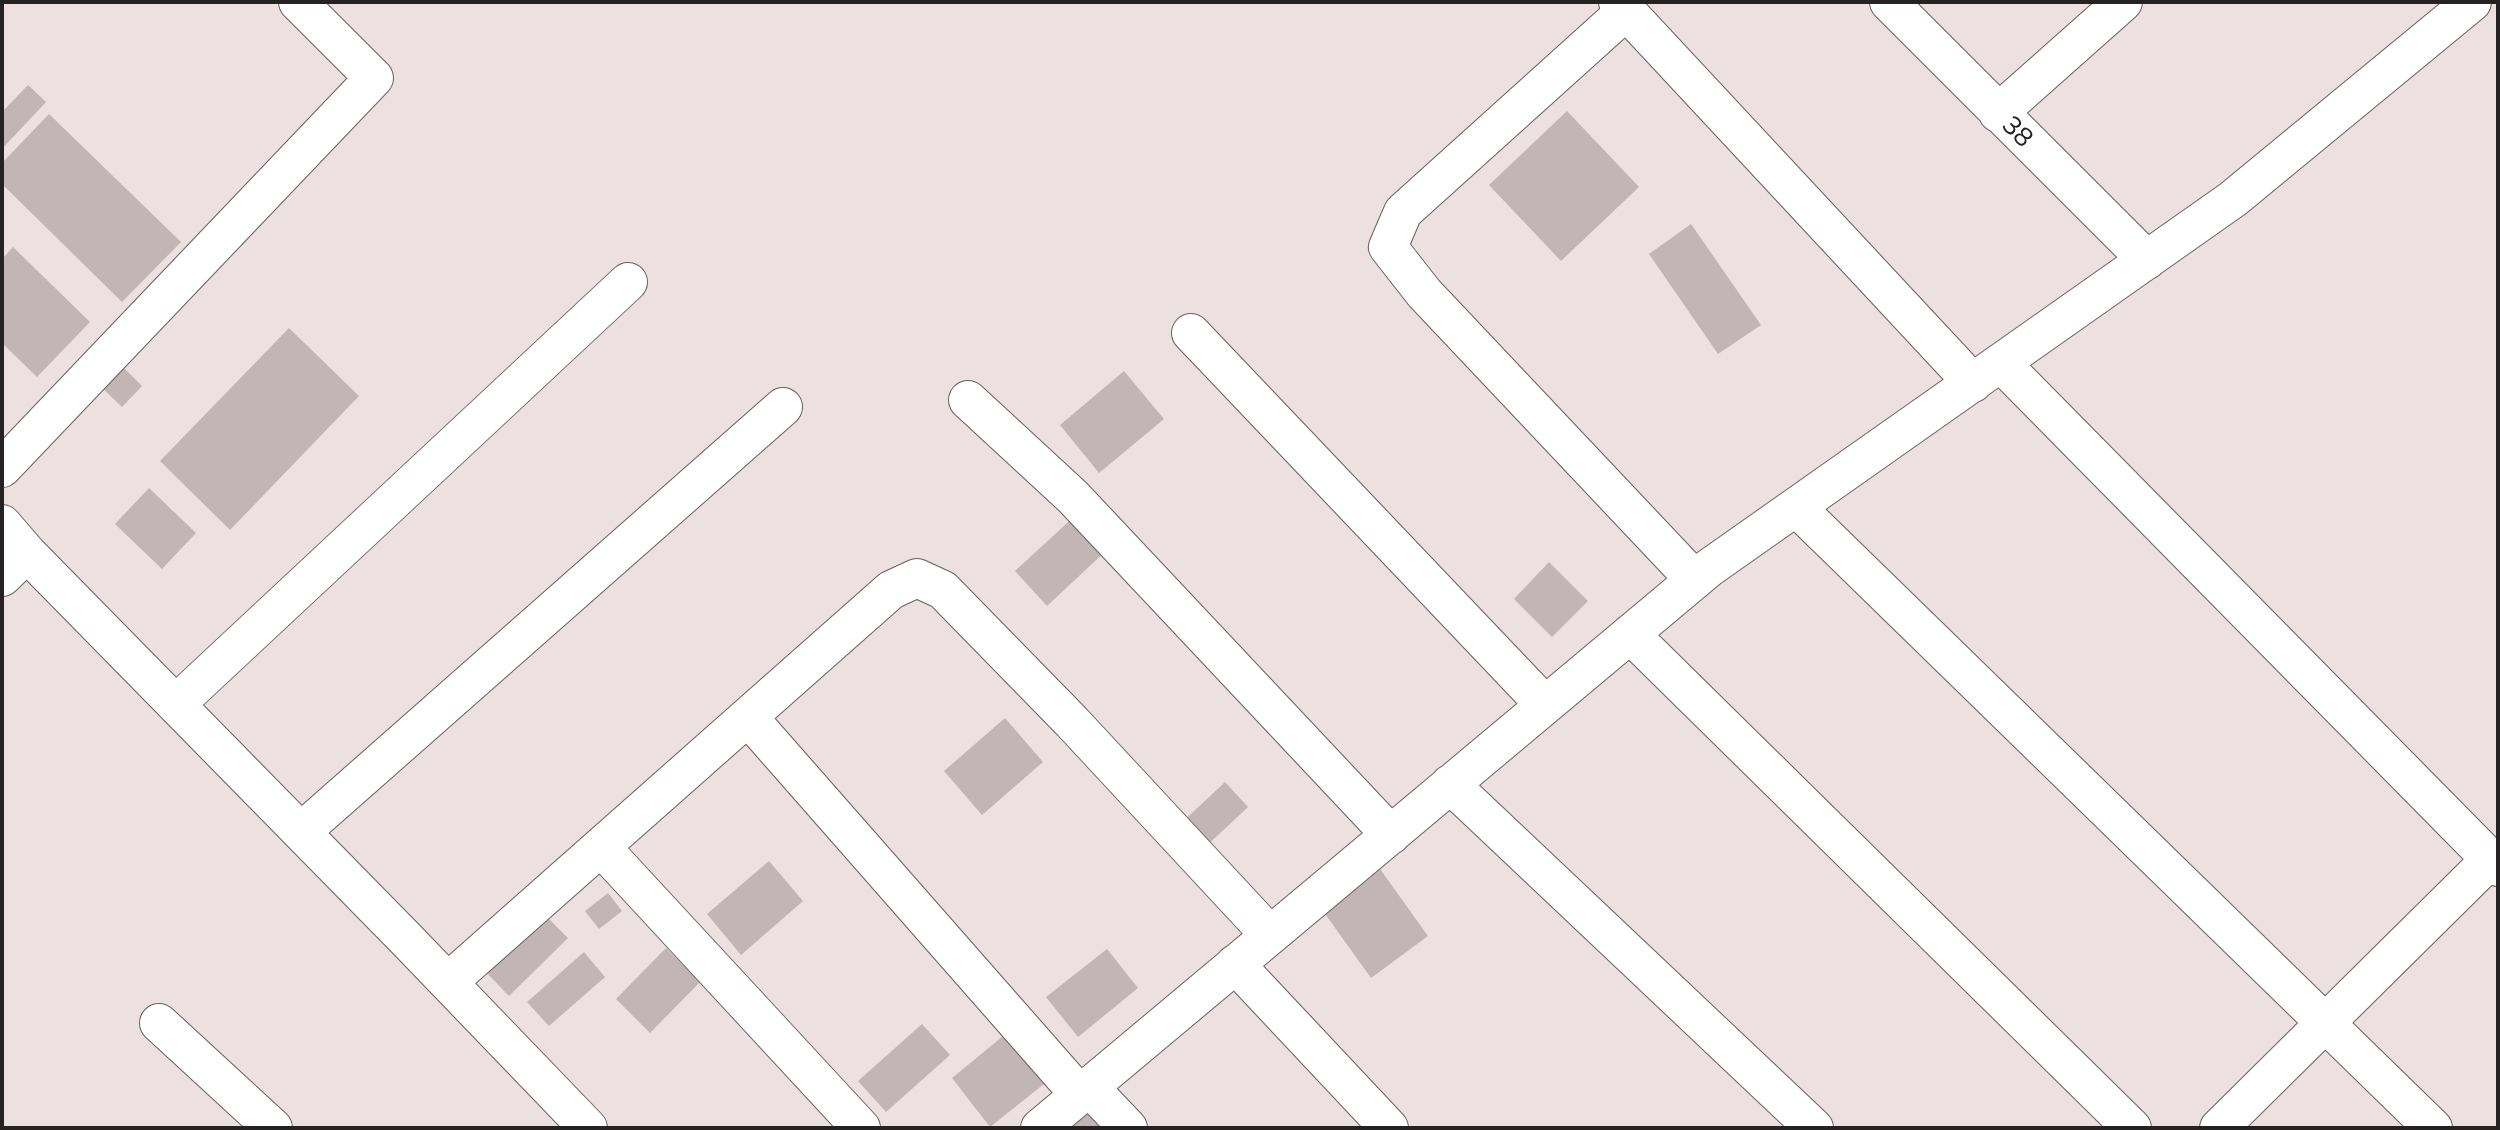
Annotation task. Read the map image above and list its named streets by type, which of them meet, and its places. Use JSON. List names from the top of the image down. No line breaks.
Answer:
{"streets":{"street":["38"]}}
